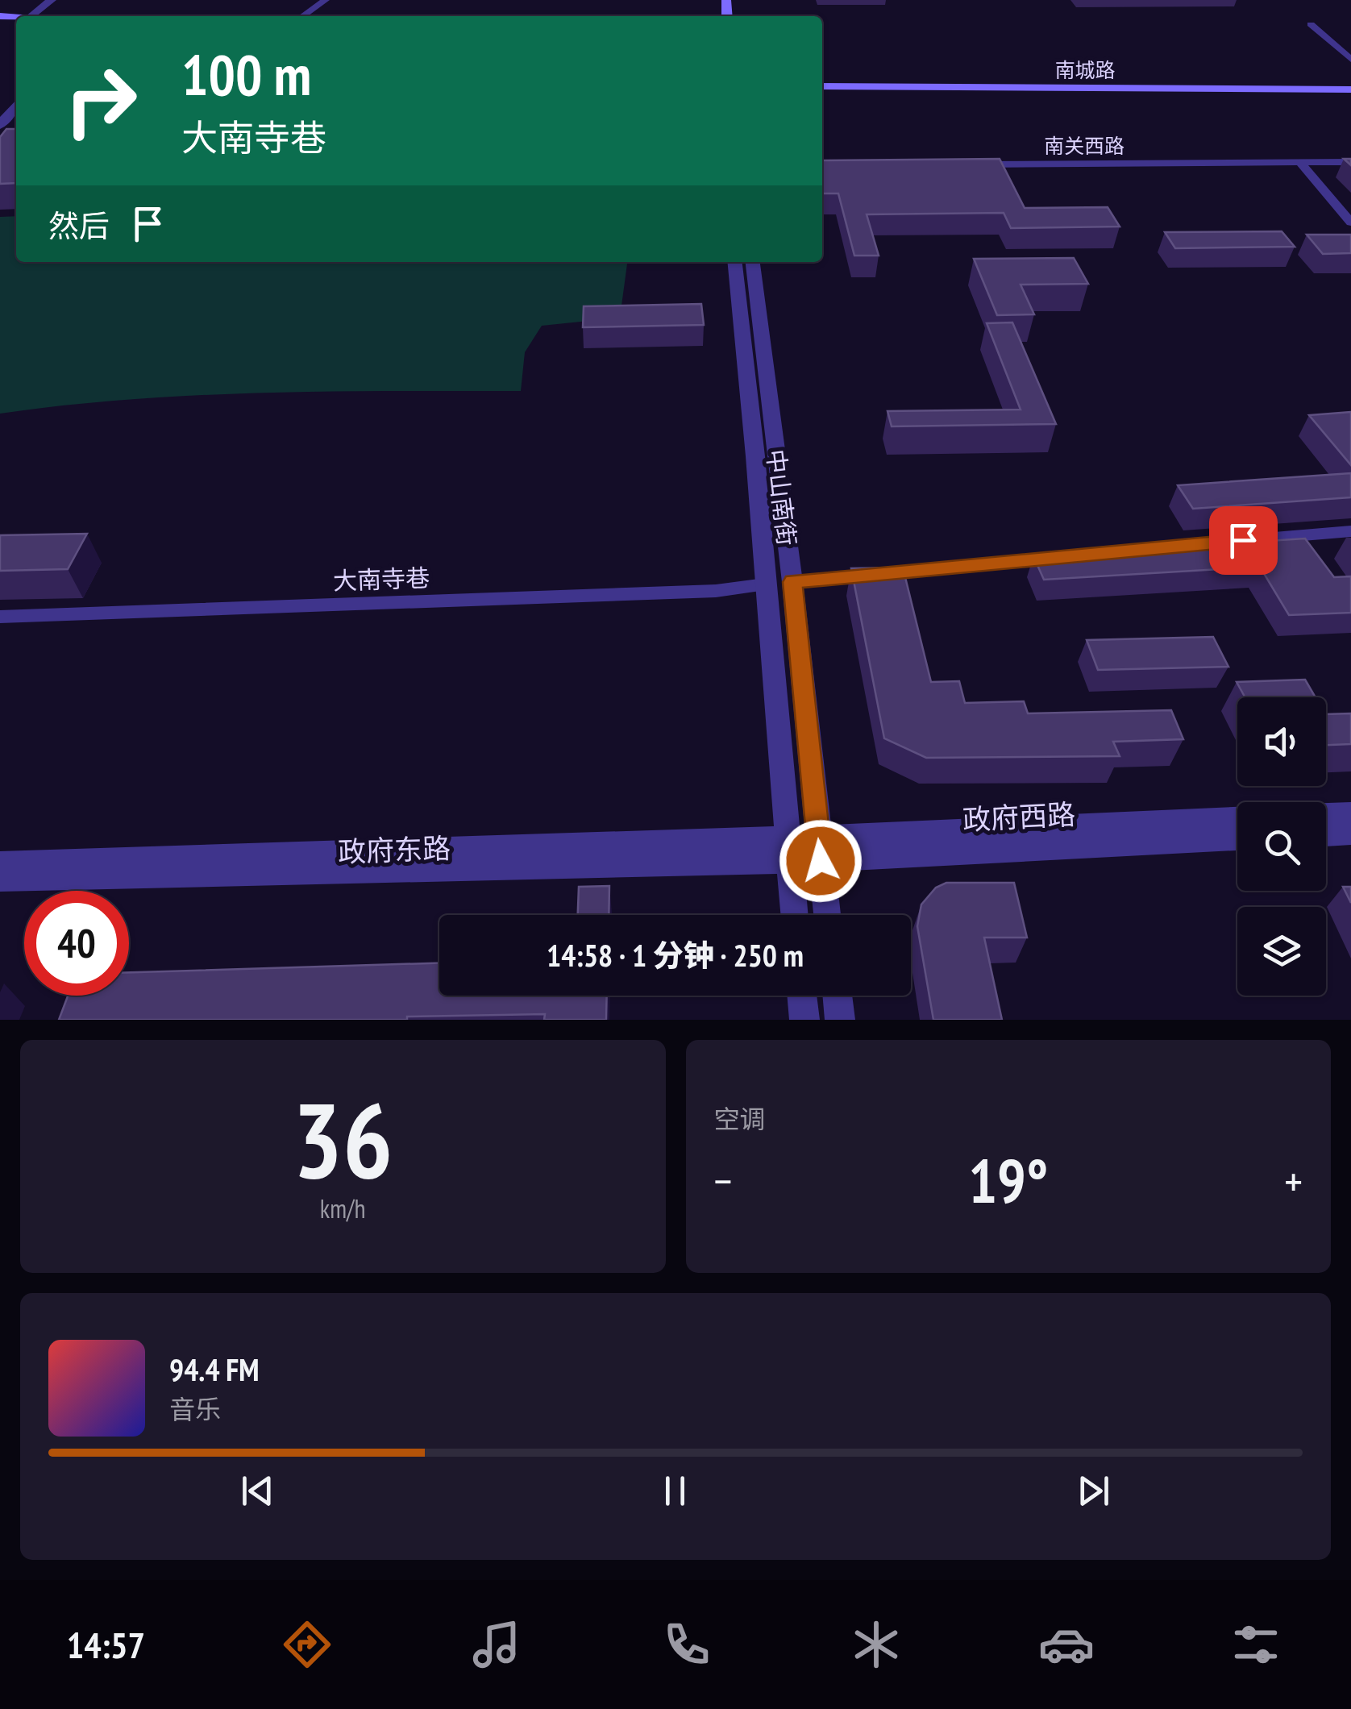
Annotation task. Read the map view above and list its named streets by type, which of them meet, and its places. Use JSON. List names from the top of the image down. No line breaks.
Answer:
{"streets":{"main road":["南城路"],"street":["南关西路","中山南街","大南寺巷","政府西路","政府东路"]},"crossings":[["中山南街","大南寺巷"],["中山南街","政府西路"],["中山南街","政府东路"],["政府西路","政府东路"]],"page":{"turn":["100 m","大南寺巷"],"then":"然后","limit":"40","trip":"14:58 · 1 分钟 · 250 m","tile":[["36","km/h"],"空调"],"heat":["−","19°","+"],"song":["94.4 FM","音乐"],"tabs":"14:57"}}
